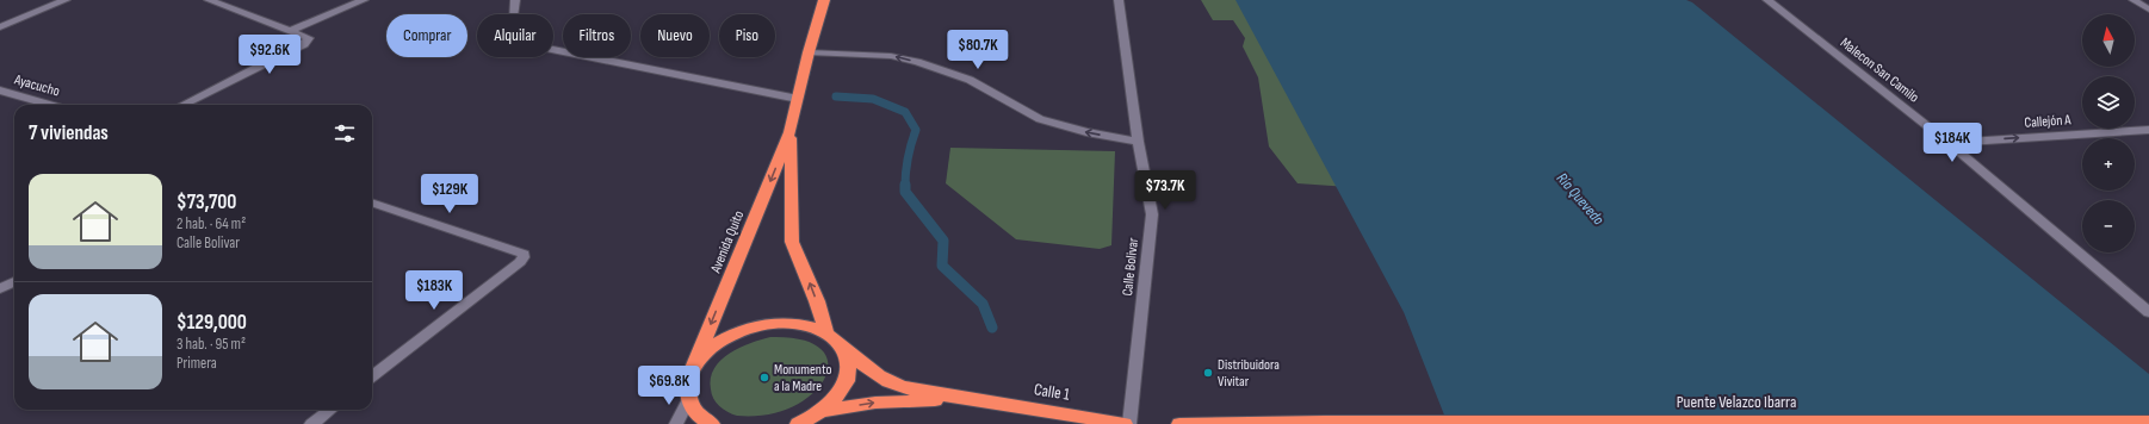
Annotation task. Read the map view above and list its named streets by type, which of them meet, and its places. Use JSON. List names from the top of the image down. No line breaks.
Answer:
{"streets":{"highway":["Avenida Quito","Calle 1","Puente Velazco Ibarra"],"street":["Malecon San Camilo","Ayacucho","Callejón A","Calle Bolivar"]},"crossings":[["Malecon San Camilo","Callejón A"],["Avenida Quito","Calle 1"]],"one_way":["Callejón A"],"water":["Río Quevedo"],"places":["Distribuidora Vivitar","Monumento a la Madre"],"north":"top","page":{"map_buttons":["+","−"],"chip":["Comprar","Alquilar","Filtros","Nuevo","Piso"],"price":["$80.7K","$92.6K","$184K","$73.7K","$129K","$183K","$69.8K"],"heading":"7 viviendas","list":[{"name":"$73,700","note":"2 hab. · 64 m² · Calle Bolivar"},{"name":"$129,000","note":"3 hab. · 95 m² · Primera"}]}}
